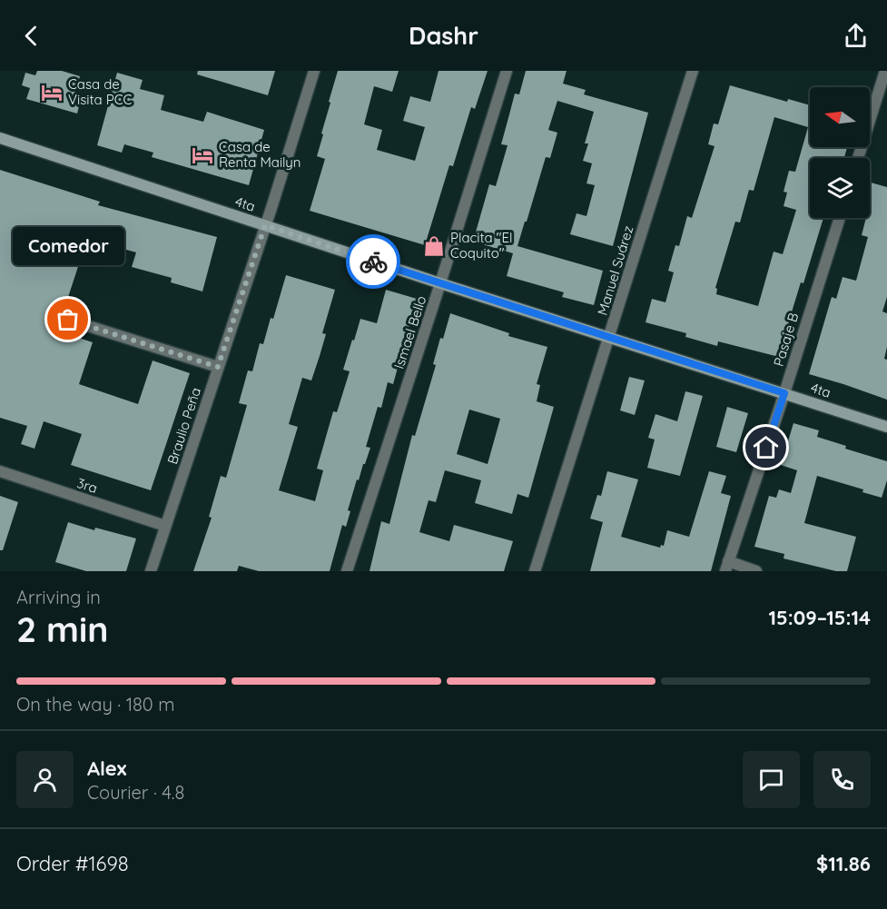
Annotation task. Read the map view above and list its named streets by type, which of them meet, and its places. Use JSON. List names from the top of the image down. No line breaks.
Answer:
{"streets":{"main road":["4ta"],"street":["Manuel Suárez","Ismael Bello","Pasaje B","Braulio Peña","3ra"]},"crossings":[["4ta","Manuel Suárez"],["4ta","Ismael Bello"],["4ta","Pasaje B"],["4ta","Braulio Peña"],["Braulio Peña","3ra"]],"places":{"hotel":["Casa de Visita PCC","Casa de Renta Mailyn"],"shop":["Placita \"El Coquito\""],"other":["Comedor"]},"north":"left","page":{"header":"Dashr","bubble":"Comedor","heading":["2 min","Arriving in","15:09–15:14"],"panel":["Alex","Courier · 4.8","Order #1698","$11.86"],"bar":"On the way · 180 m"}}
